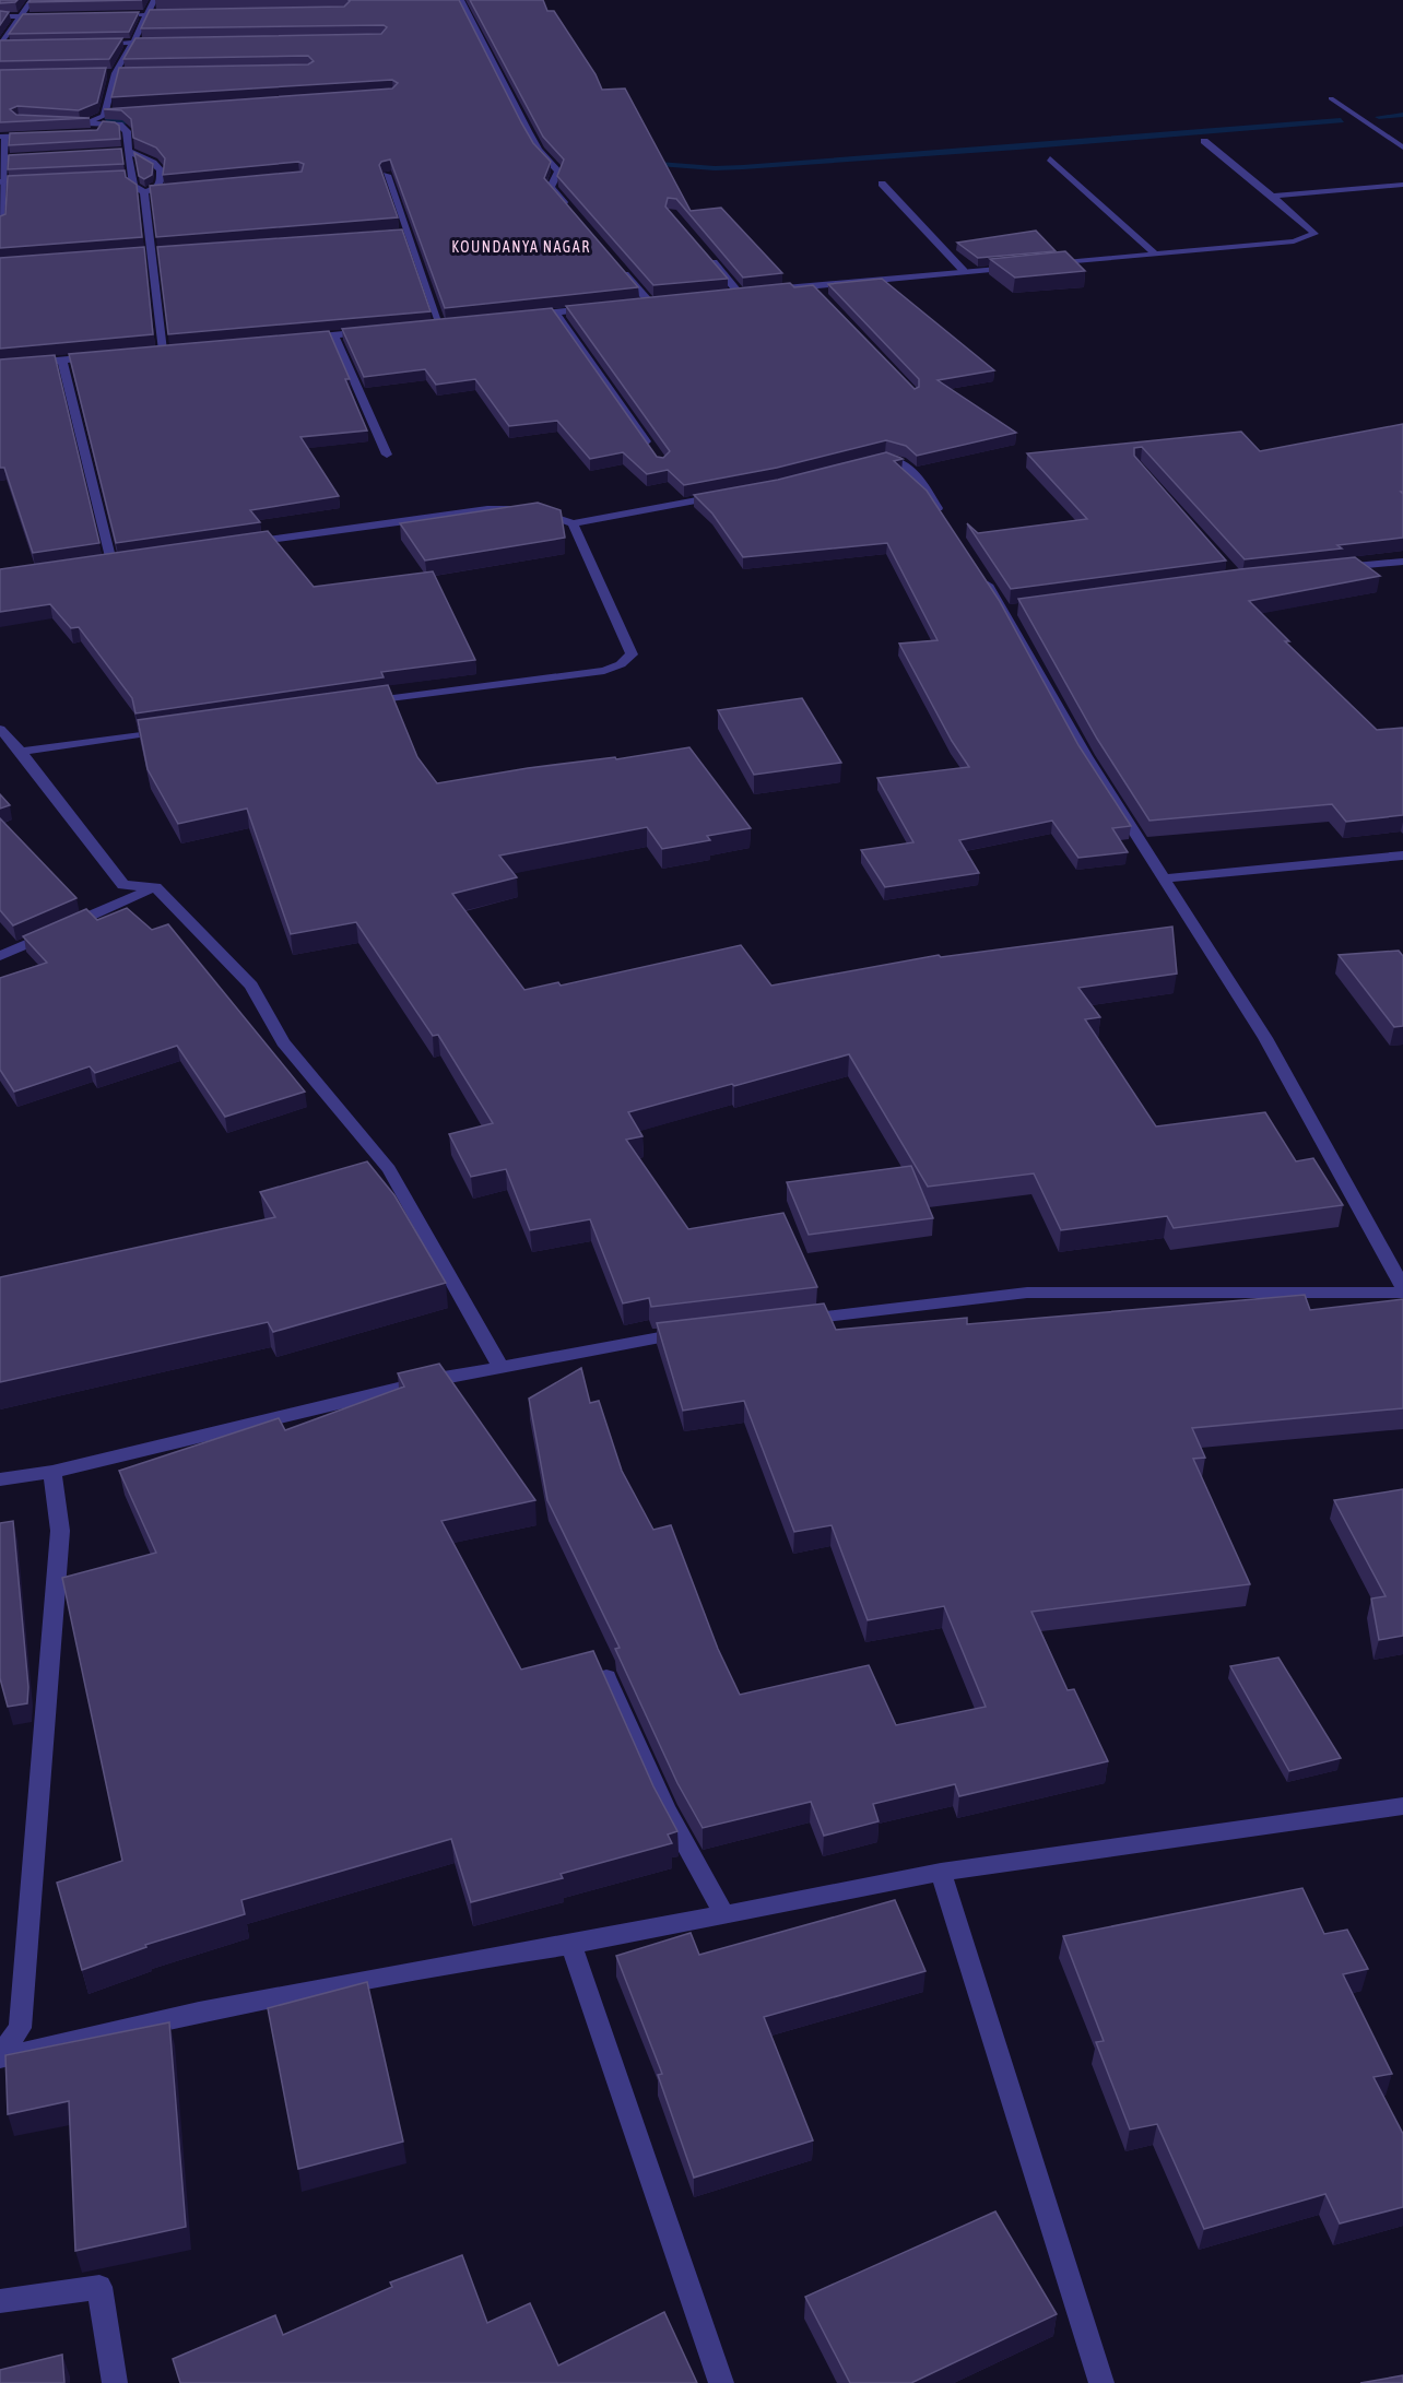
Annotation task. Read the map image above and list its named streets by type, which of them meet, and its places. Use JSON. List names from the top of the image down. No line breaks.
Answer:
{"districts":["KOUNDANYA NAGAR"]}
